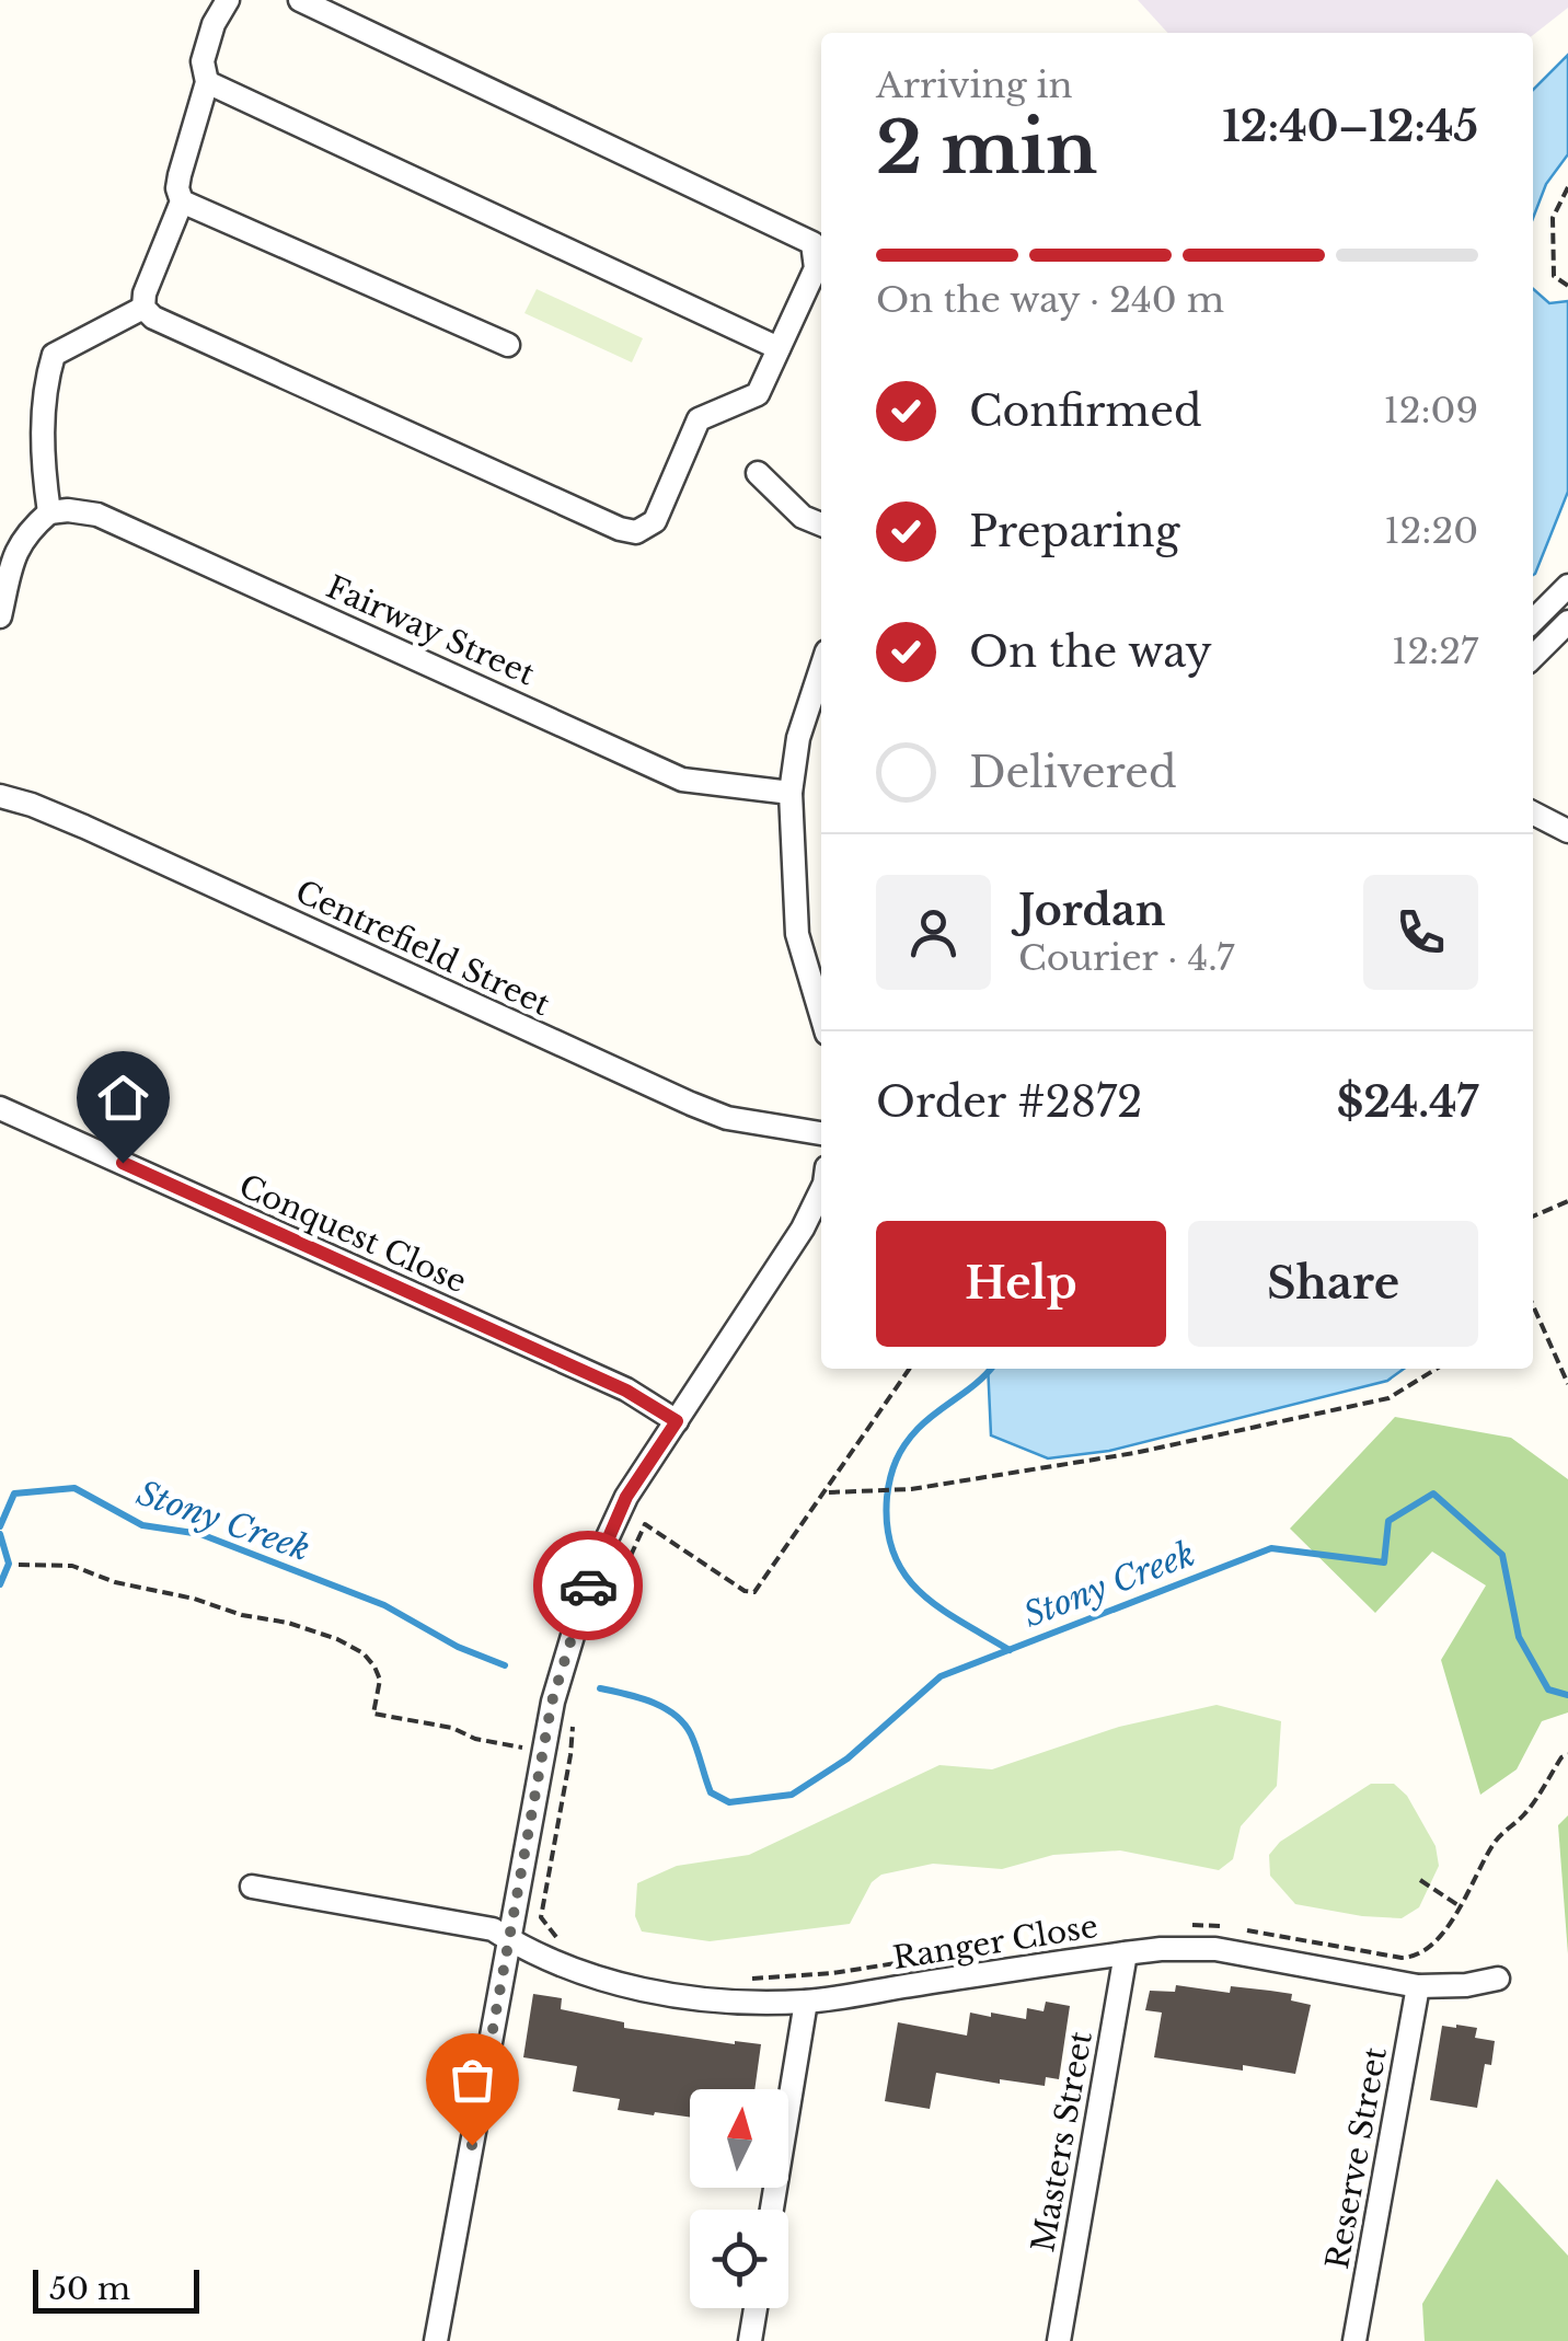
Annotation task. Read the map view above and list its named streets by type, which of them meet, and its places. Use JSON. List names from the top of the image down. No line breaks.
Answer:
{"streets":{"street":["Fairway Street","Centrefield Street","Conquest Close","Ranger Close","Masters Street","Reserve Street"]},"crossings":[["Ranger Close","Masters Street"],["Ranger Close","Reserve Street"]],"water":["Stony Creek"],"scale_bar":"50 m","north":"top","page":{"heading":["2 min","Arriving in","12:40–12:45"],"panel":["Jordan","Courier · 4.7","Order #2872","$24.47"],"bar":"On the way · 240 m","list":[["Confirmed","12:09"],["Preparing","12:20"],["On the way","12:27"],"Delivered"],"buttons":["Help","Share"],"scale":"50 m"}}
